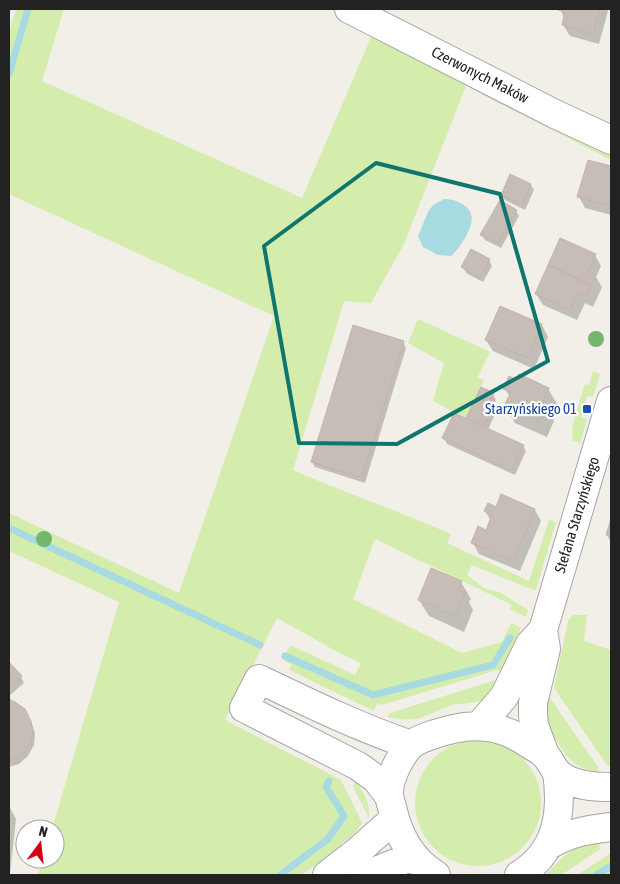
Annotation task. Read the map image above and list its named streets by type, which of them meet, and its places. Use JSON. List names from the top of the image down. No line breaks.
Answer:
{"streets":{"street":["Czerwonych Maków","Stefana Starzyńskiego"]},"places":{"transit":["Starzyńskiego 01"]},"north":"top"}
